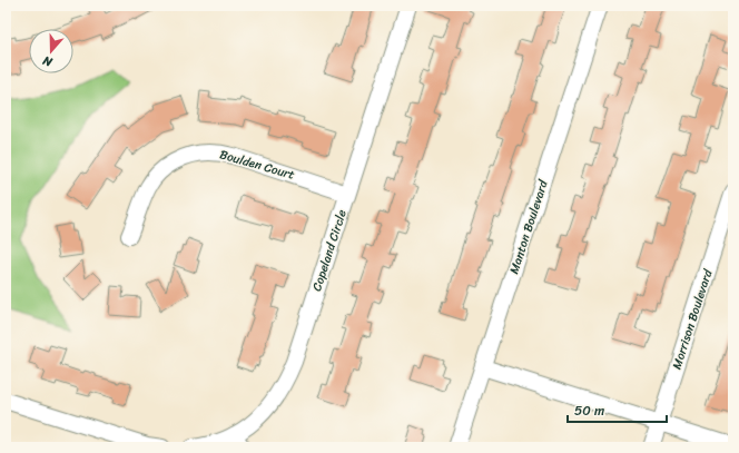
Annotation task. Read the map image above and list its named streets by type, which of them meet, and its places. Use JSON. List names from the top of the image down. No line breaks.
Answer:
{"streets":{"street":["Boulden Court","Manton Boulevard","Copeland Circle","Morrison Boulevard"]},"crossings":[["Boulden Court","Copeland Circle"]],"scale_bar":"50 m","north":"bottom"}
